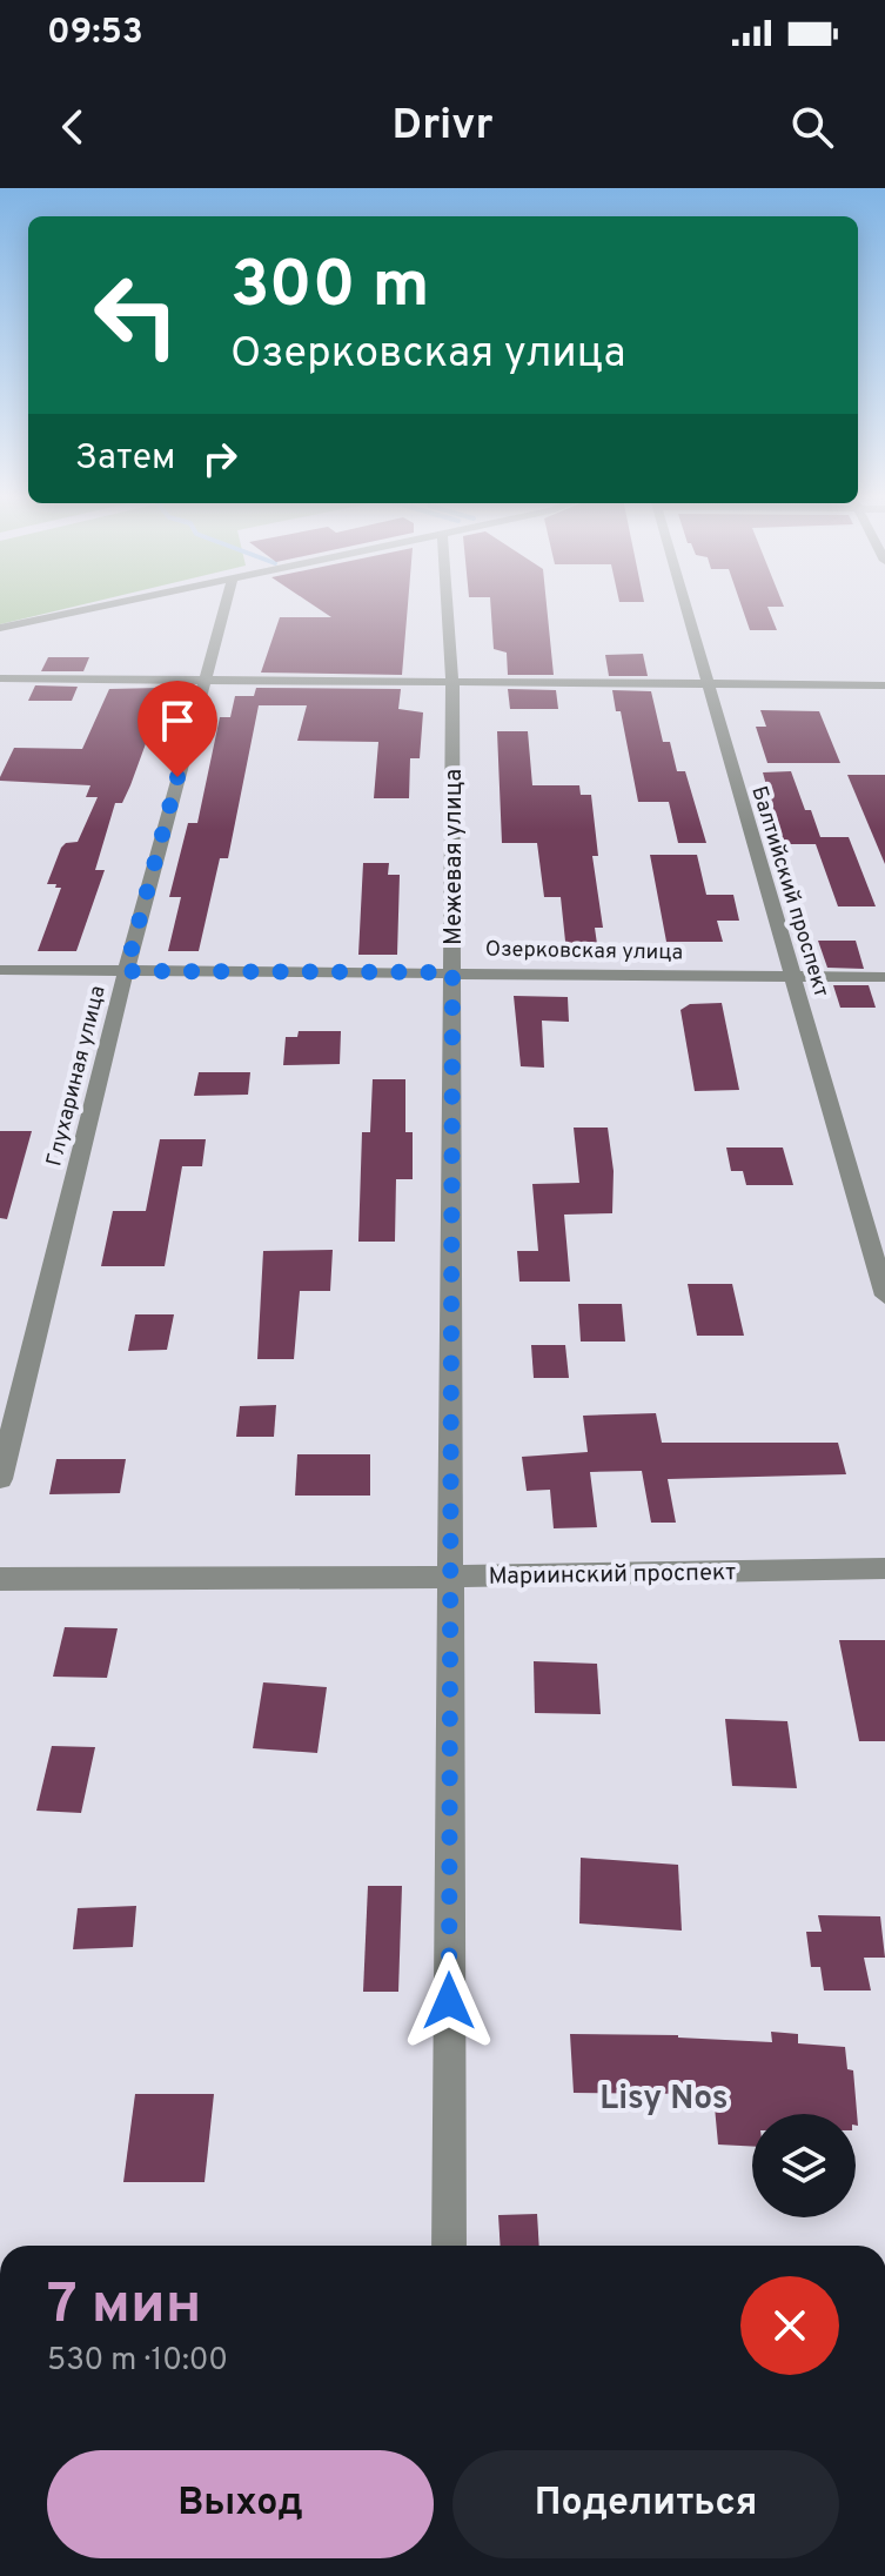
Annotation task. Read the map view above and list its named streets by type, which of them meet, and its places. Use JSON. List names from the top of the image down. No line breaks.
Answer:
{"streets":{"street":["Межевая улица","Балтийский проспект","Озерковская улица","Глухариная улица","Мариинский проспект"]},"crossings":[["Межевая улица","Озерковская улица"],["Межевая улица","Мариинский проспект"],["Балтийский проспект","Озерковская улица"],["Озерковская улица","Глухариная улица"]],"districts":["Lisy Nos"],"page":{"status":"09:53","header":"Drivr","turn":["300 m","Озерковская улица"],"then":"Затем","heading":["7 мин","530 m · 10:00"],"buttons":["Выход","Поделиться"]}}
